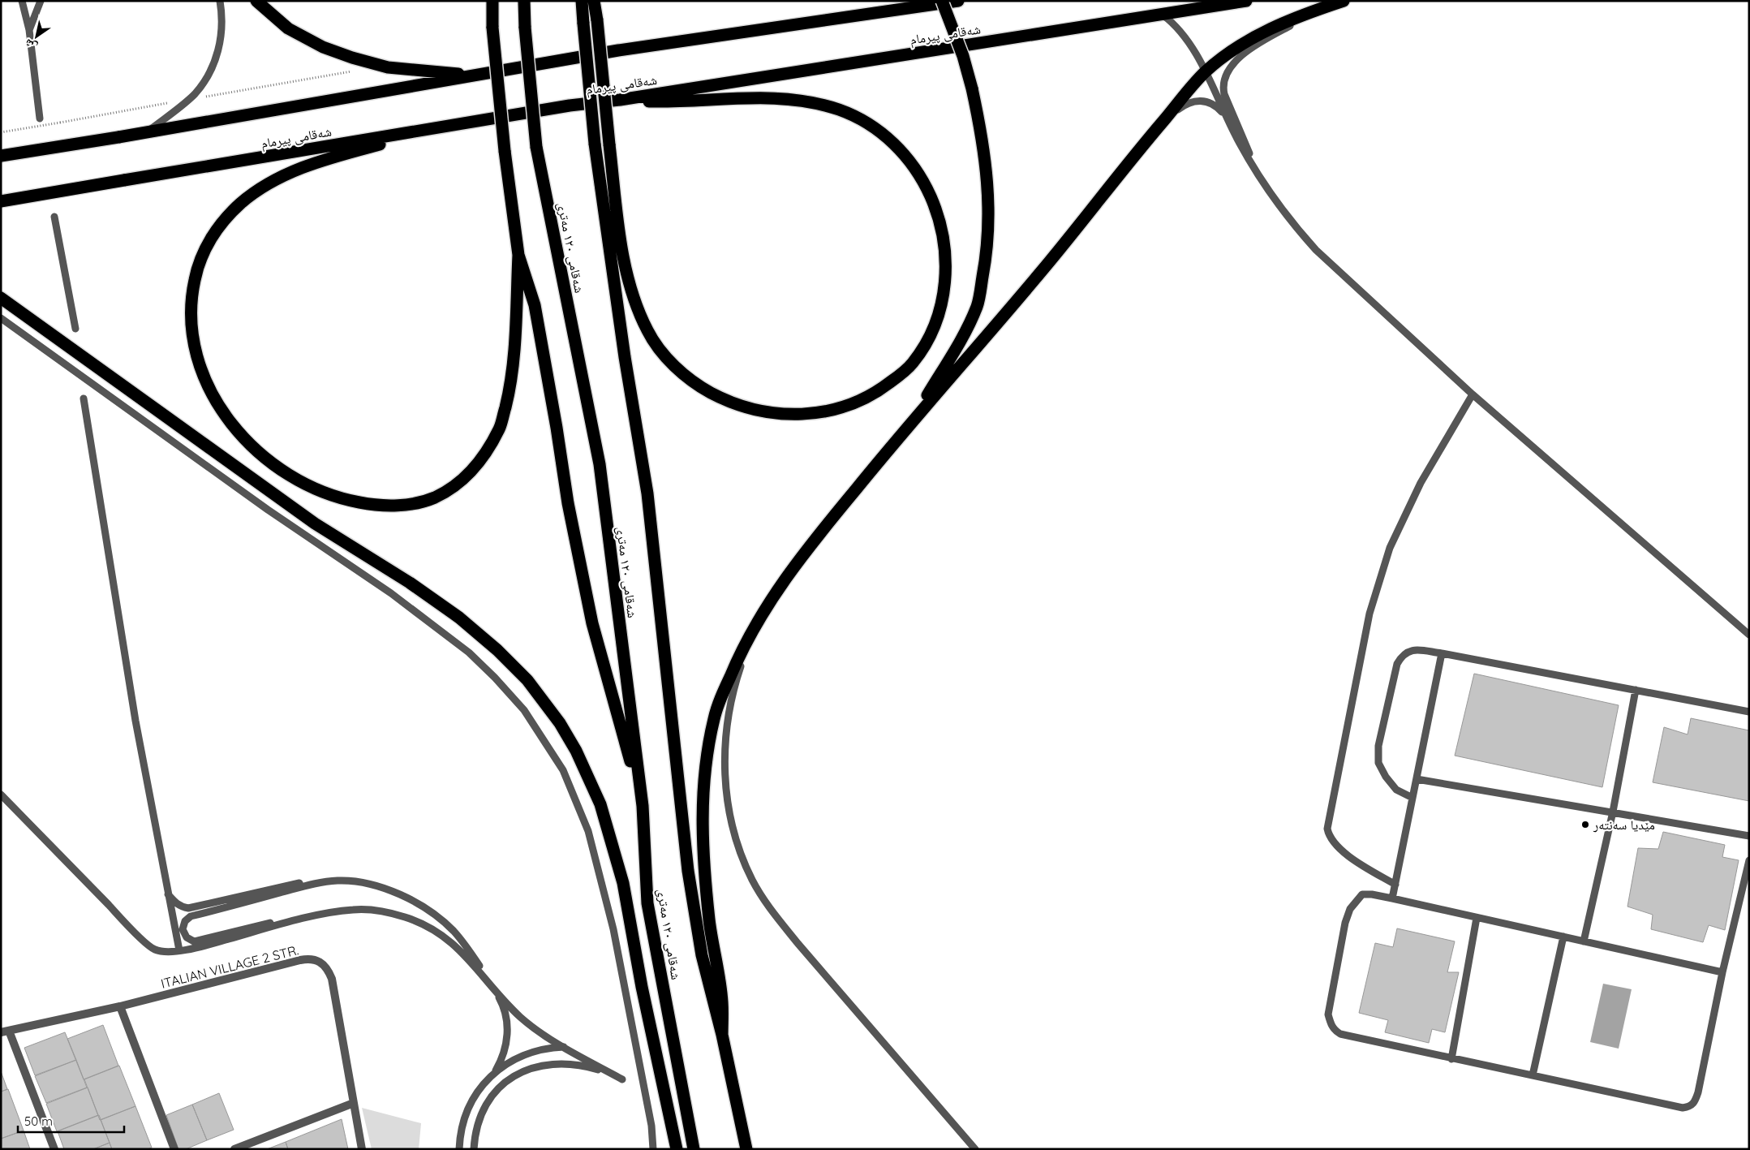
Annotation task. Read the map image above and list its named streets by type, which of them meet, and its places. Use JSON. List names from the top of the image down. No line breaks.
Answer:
{"streets":{"highway":["شەقامی پیرمام","شەقامی ١٢٠ مەتری"],"street":["ITALIAN VILLAGE 2 STR."]},"places":["مێدیا سەنتەر"],"scale_bar":"50 m","north":"bottom left"}
